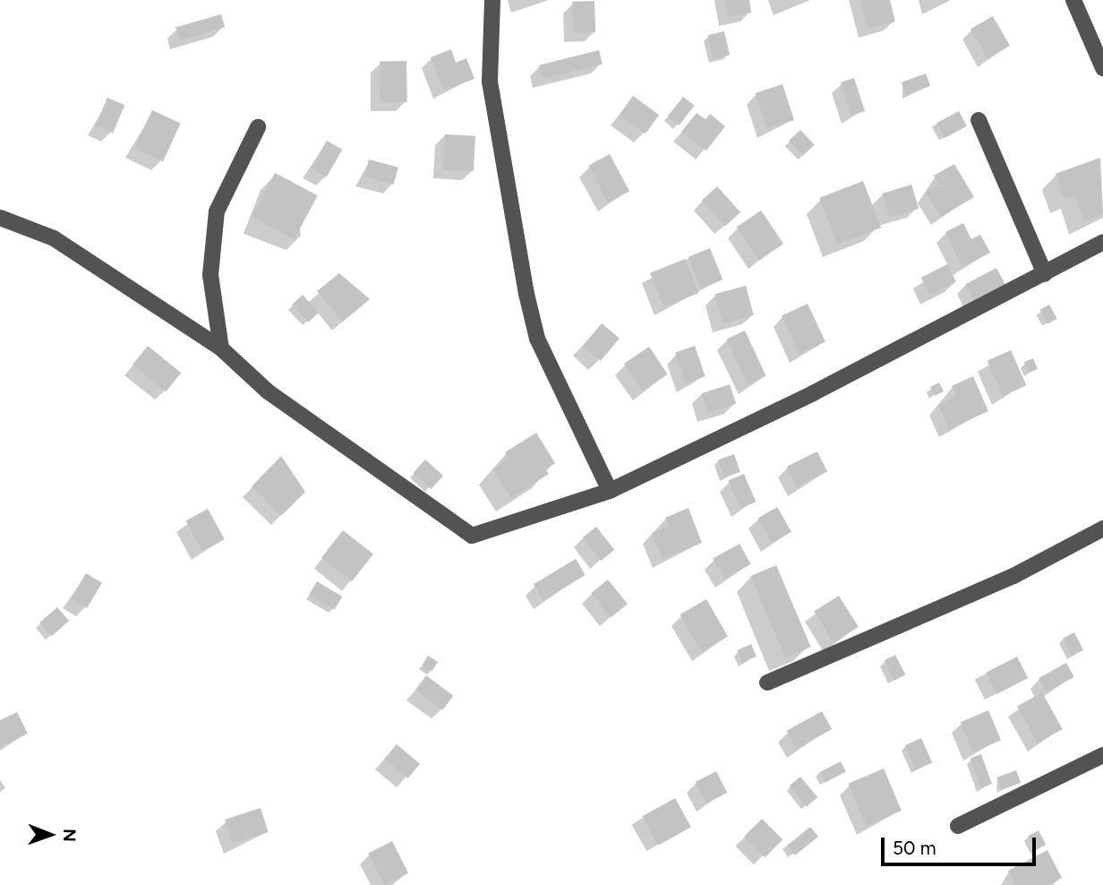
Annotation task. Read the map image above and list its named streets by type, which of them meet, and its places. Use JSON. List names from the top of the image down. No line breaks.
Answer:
{"scale_bar":"50 m","north":"right"}
